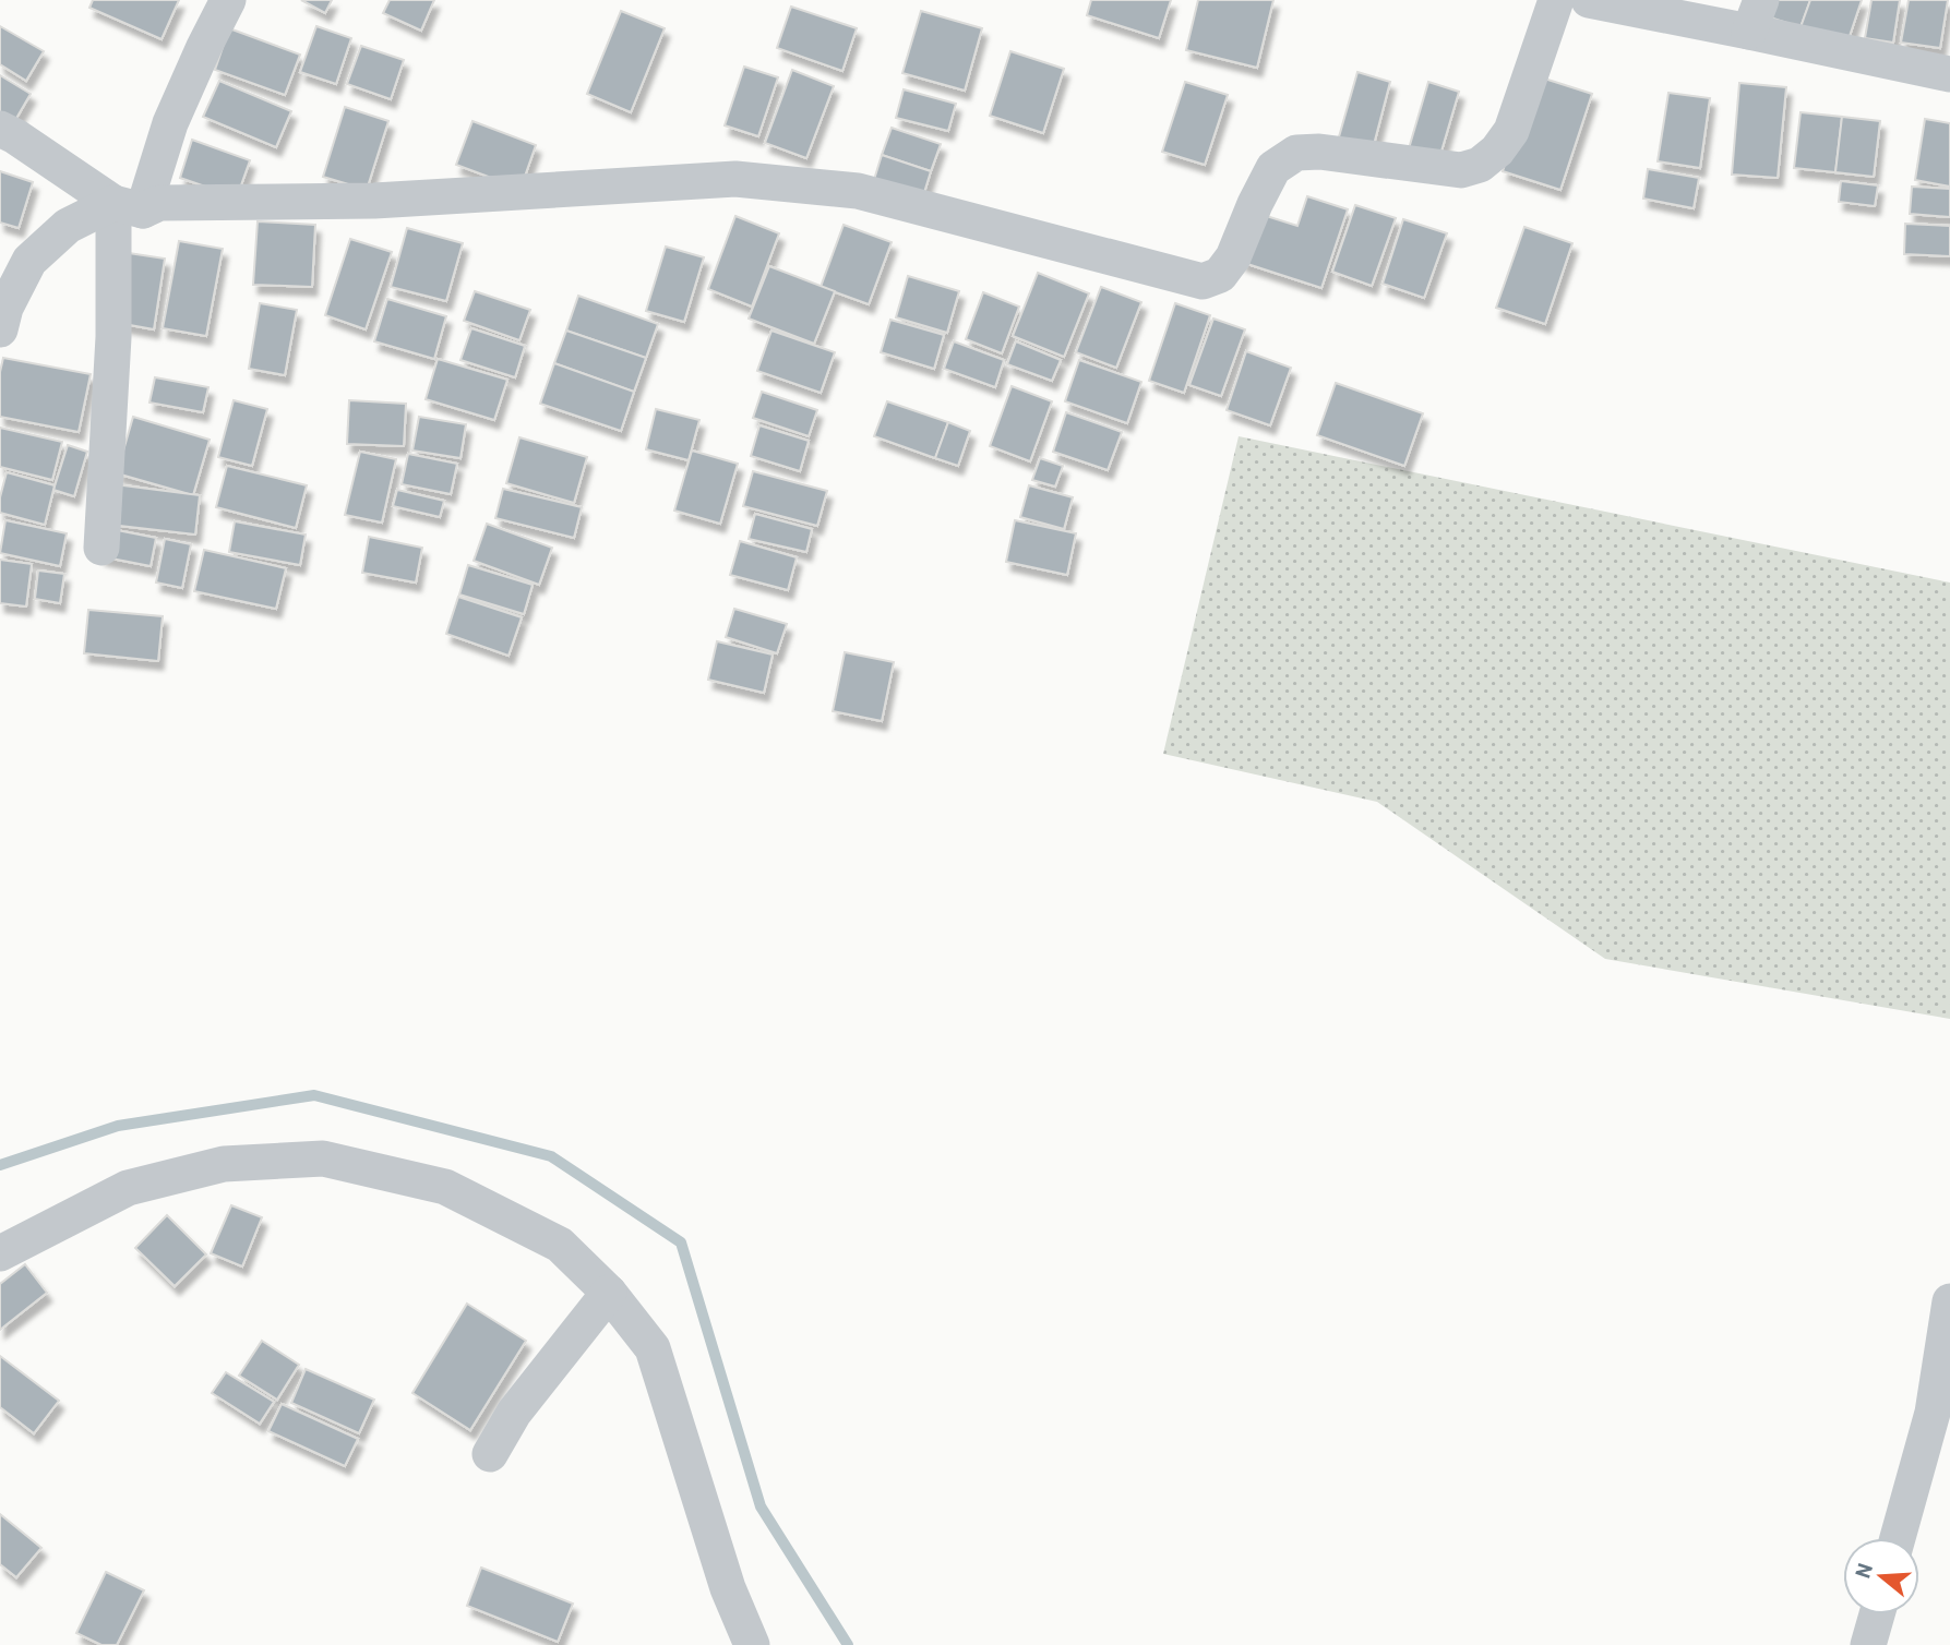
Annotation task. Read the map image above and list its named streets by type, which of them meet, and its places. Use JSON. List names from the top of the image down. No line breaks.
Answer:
{"north":"left"}
